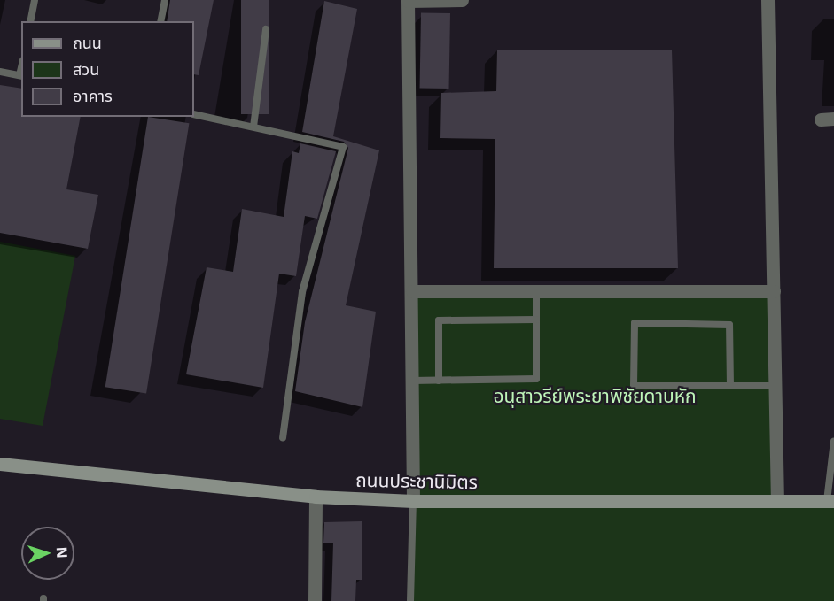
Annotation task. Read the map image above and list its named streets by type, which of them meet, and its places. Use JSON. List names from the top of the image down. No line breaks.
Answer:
{"streets":{"main road":["ถนนประชานิมิตร"]},"parks":["อนุสาวรีย์พระยาพิชัยดาบหัก"],"legend":["ถนน","สวน","อาคาร"],"north":"right"}
